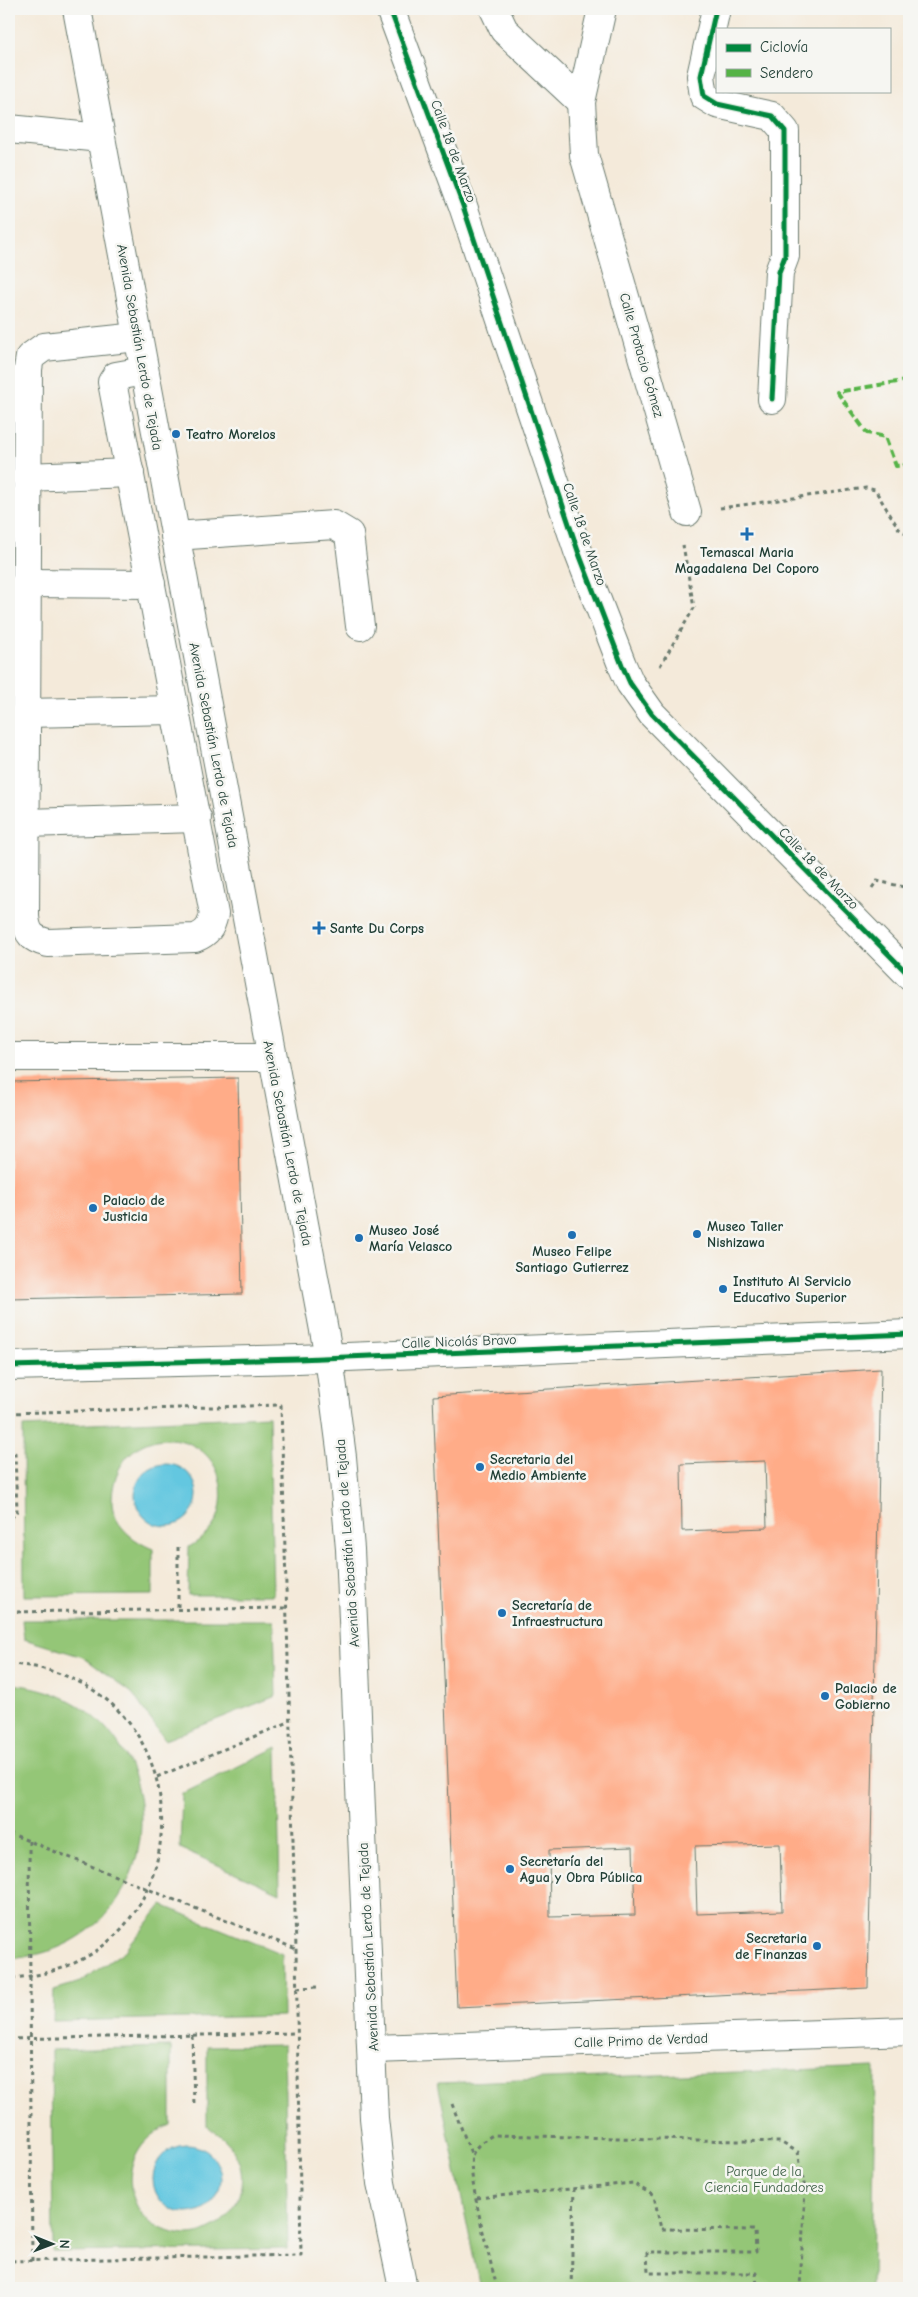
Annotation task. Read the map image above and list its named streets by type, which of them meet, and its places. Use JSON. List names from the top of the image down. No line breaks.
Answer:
{"streets":{"street":["Calle 18 de Marzo","Avenida Sebastián Lerdo de Tejada","Calle Protacio Gómez","Calle Nicolás Bravo","Calle Primo de Verdad"]},"crossings":[["Avenida Sebastián Lerdo de Tejada","Calle Nicolás Bravo"],["Avenida Sebastián Lerdo de Tejada","Calle Primo de Verdad"]],"parks":["Parque de la Ciencia Fundadores"],"places":{"other":["Teatro Morelos","Palacio de Justicia","Museo Taller Nishizawa","Museo Felipe Santiago Gutierrez","Museo José María Velasco","Instituto Al Servicio Educativo Superior","Secretaria del Medio Ambiente","Secretaría de Infraestructura","Palacio de Gobierno","Secretaría del Agua y Obra Pública","Secretaria de Finanzas"],"health":["Temascal Maria Magadalena Del Coporo","Sante Du Corps"]},"legend":["Ciclovía","Sendero"],"north":"right"}
